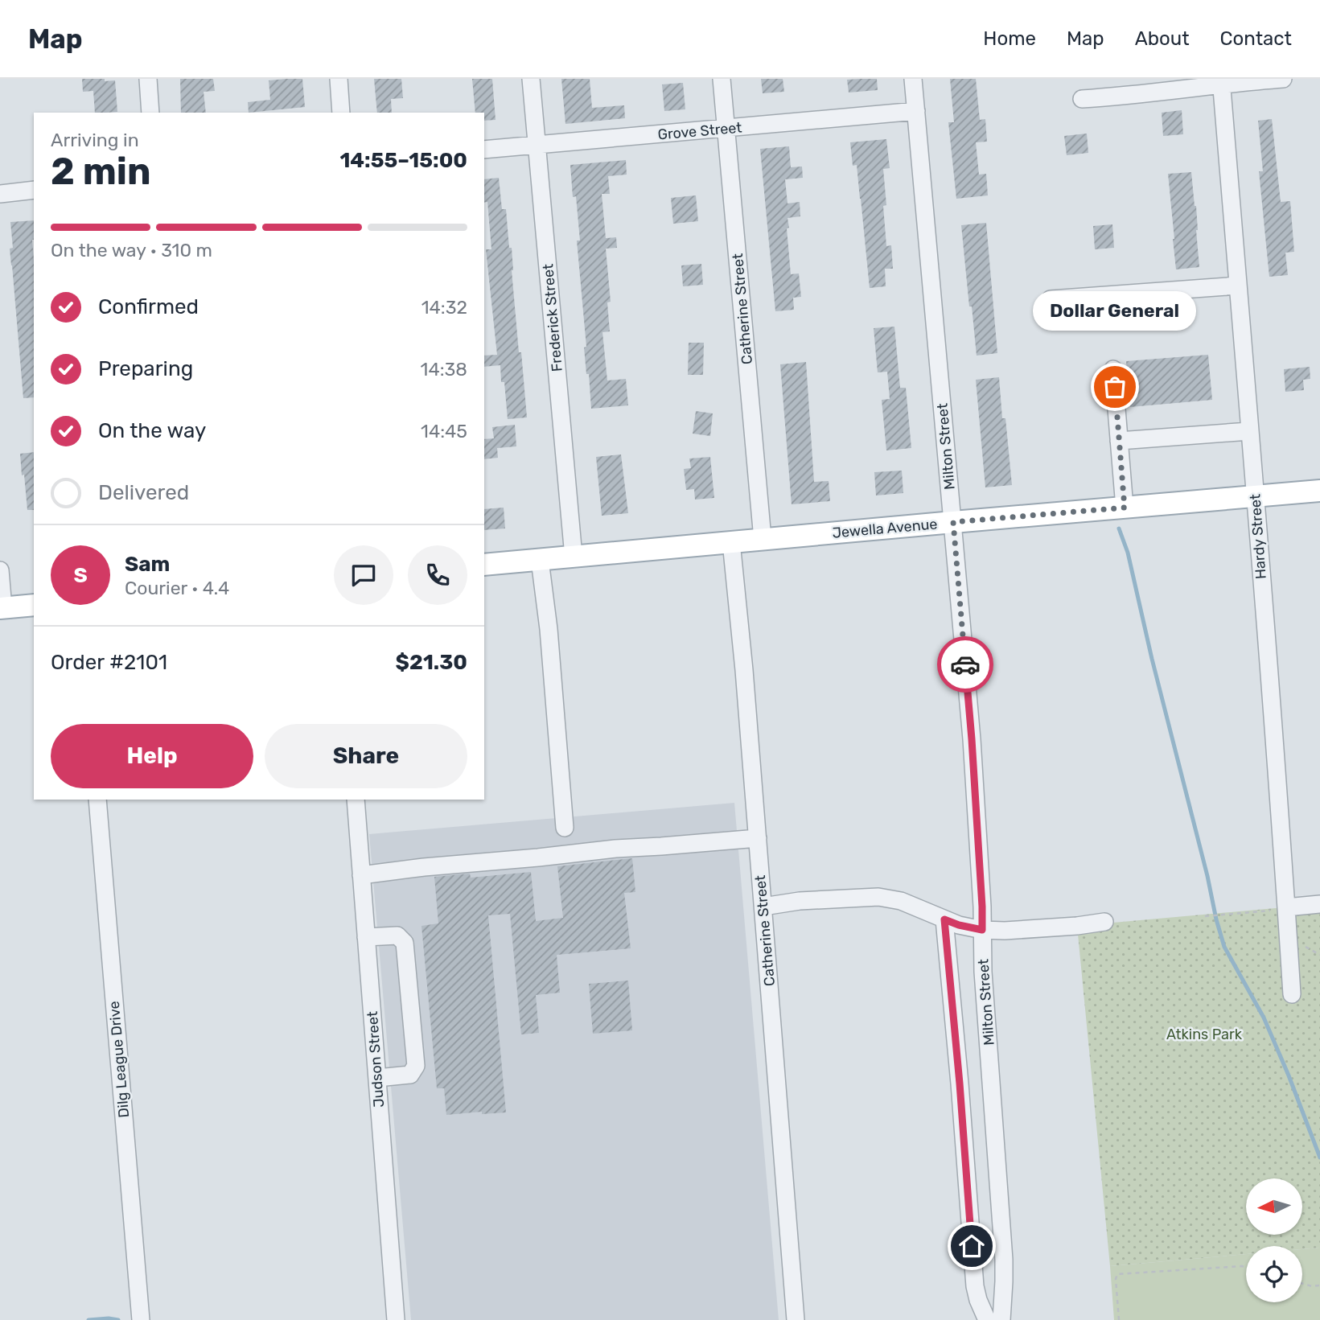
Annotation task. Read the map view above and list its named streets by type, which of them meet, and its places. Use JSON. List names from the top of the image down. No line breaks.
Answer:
{"streets":{"main road":["Jewella Avenue"],"street":["Grove Street","Catherine Street","Frederick Street","Milton Street","Hardy Street","Dilg League Drive","Judson Street"]},"crossings":[["Grove Street","Catherine Street"],["Grove Street","Frederick Street"],["Grove Street","Milton Street"],["Catherine Street","Jewella Avenue"],["Frederick Street","Jewella Avenue"],["Milton Street","Jewella Avenue"],["Jewella Avenue","Hardy Street"]],"parks":["Atkins Park"],"places":["Dollar General"],"north":"left","page":{"header":"Map","nav":["Home","Map","About","Contact"],"heading":["2 min","Arriving in","14:55–15:00"],"panel":["Sam","Courier · 4.4","Order #2101","$21.30"],"bar":"On the way · 310 m","list":[["Confirmed","14:32"],["Preparing","14:38"],["On the way","14:45"],"Delivered"],"bubble":"Dollar General","round":"S","buttons":["Help","Share"]}}
